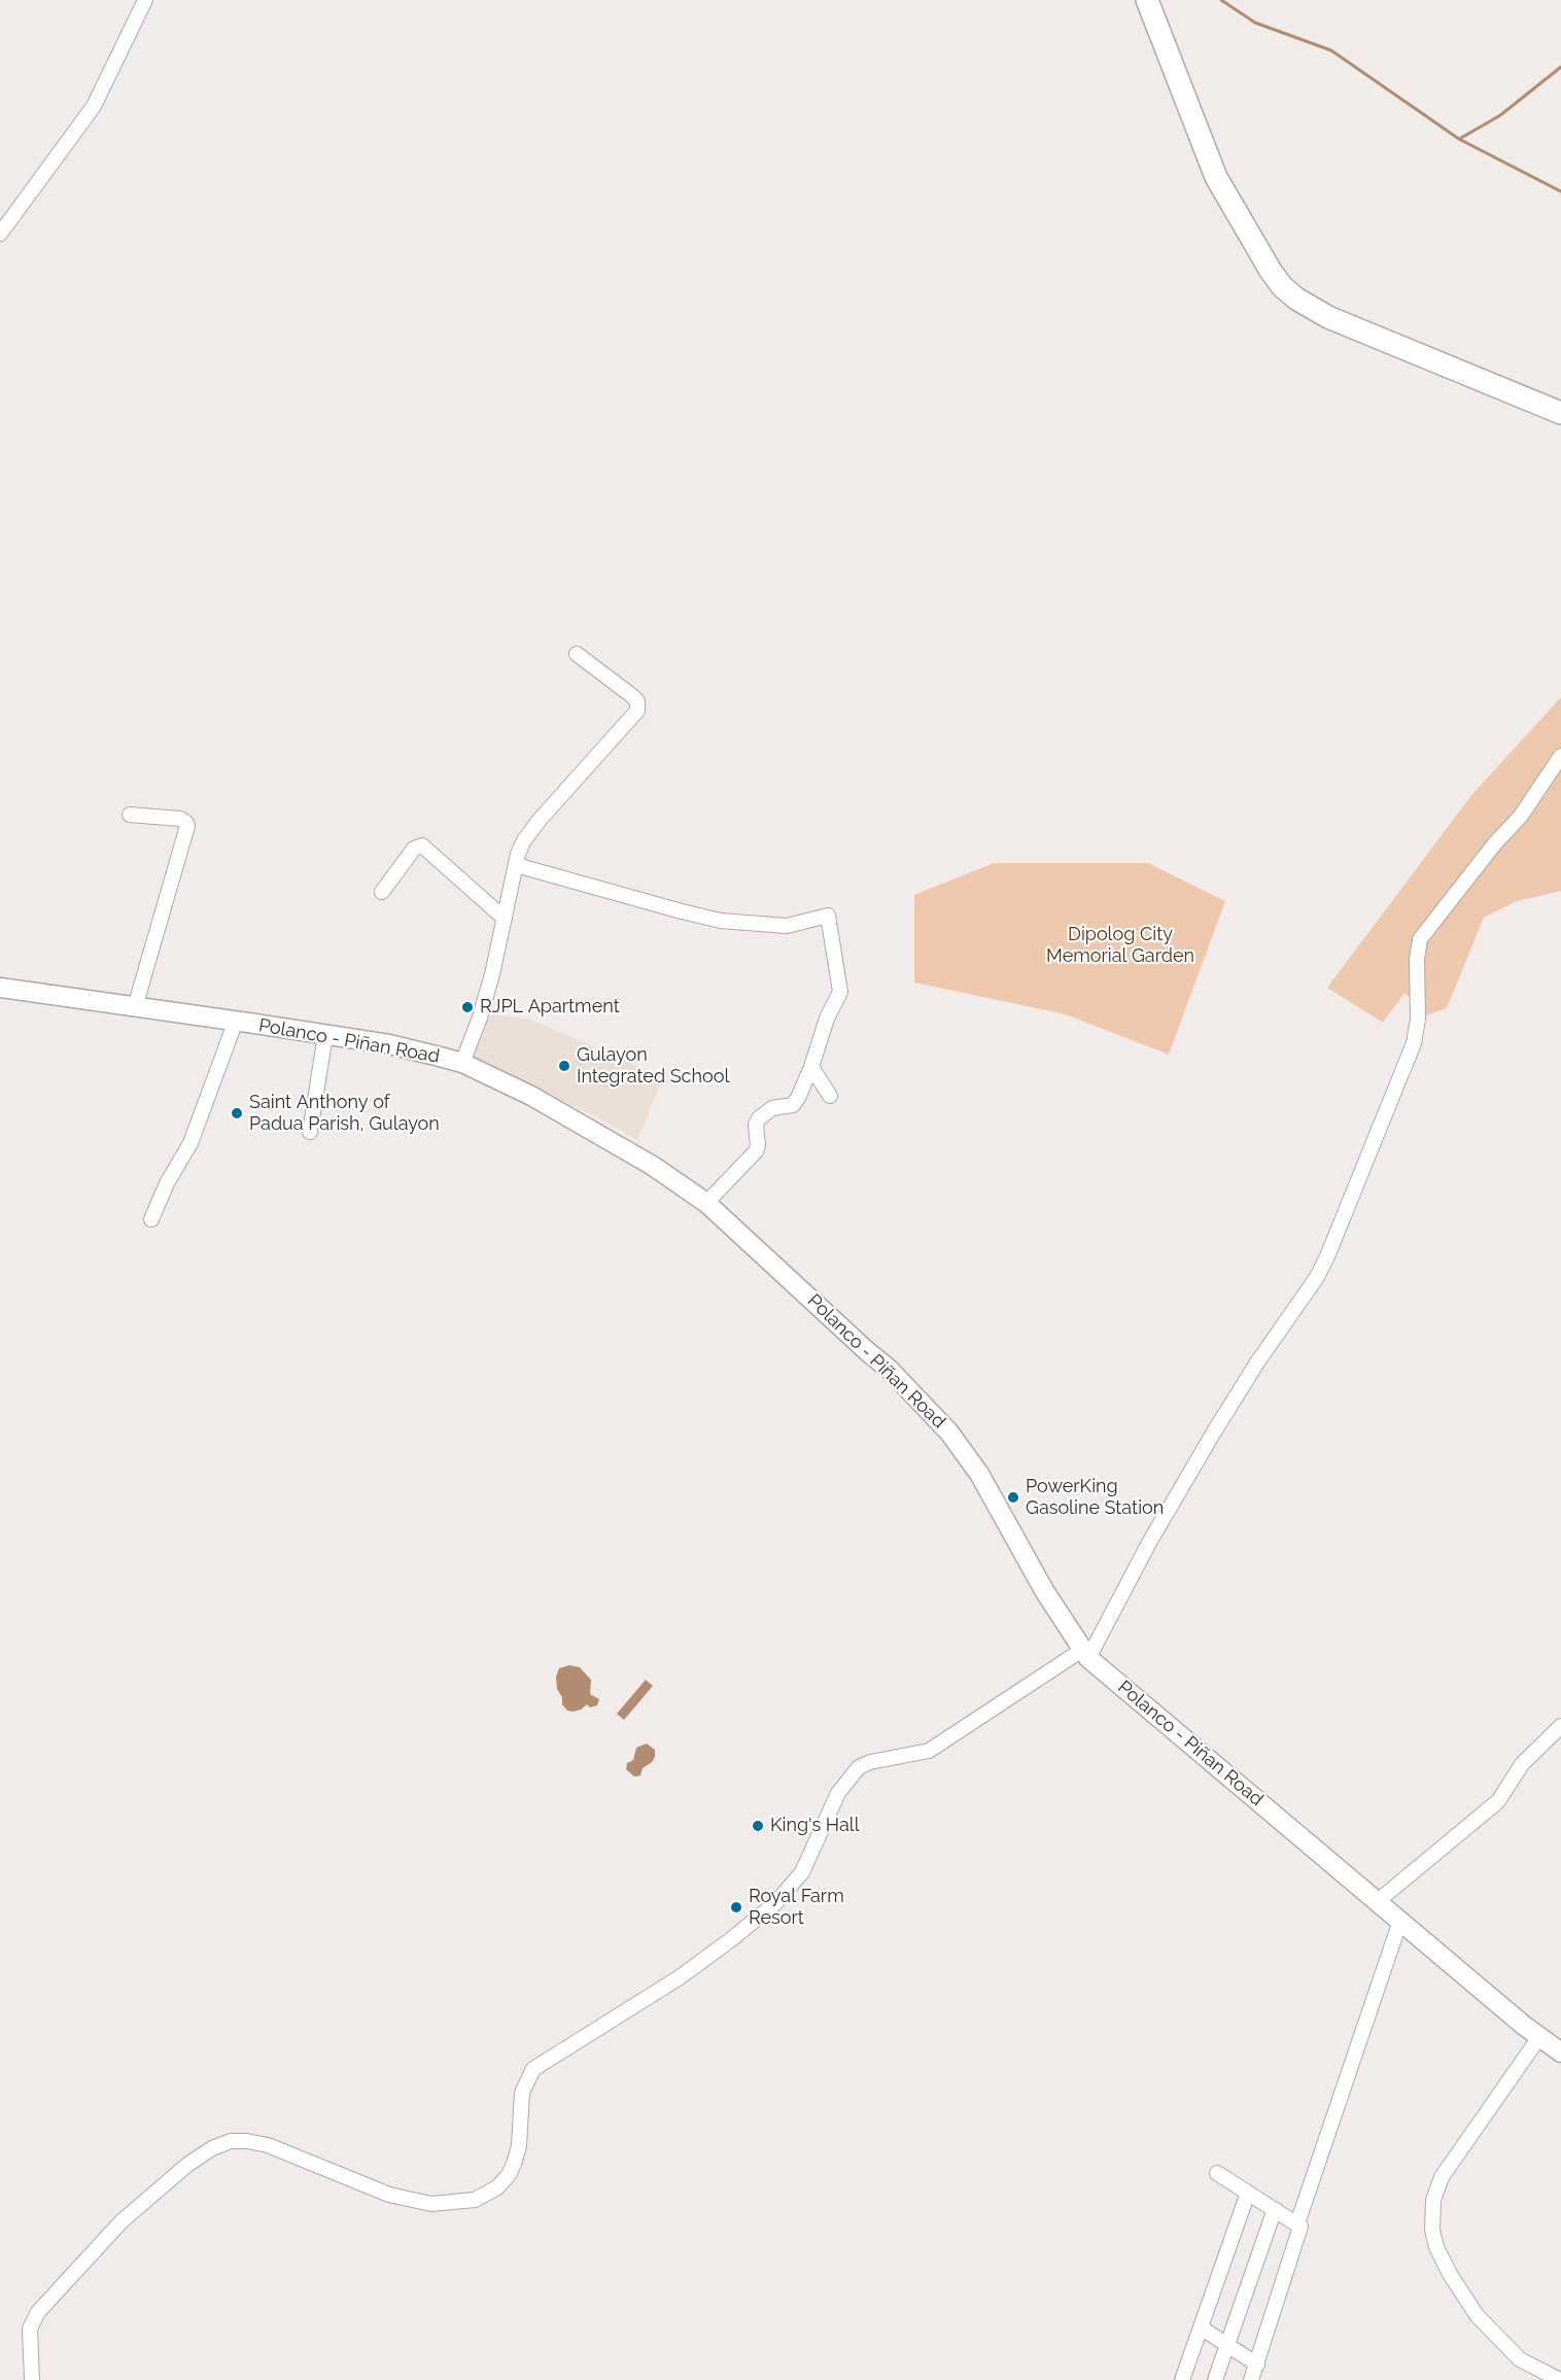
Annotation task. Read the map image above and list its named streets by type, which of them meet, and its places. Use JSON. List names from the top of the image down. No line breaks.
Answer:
{"streets":{"main road":["Polanco - Piñan Road"]},"parks":["Dipolog City Memorial Garden"],"places":["RJPL Apartment","Gulayon Integrated School","Saint Anthony of Padua Parish, Gulayon","PowerKing Gasoline Station","King's Hall","Royal Farm Resort"]}
